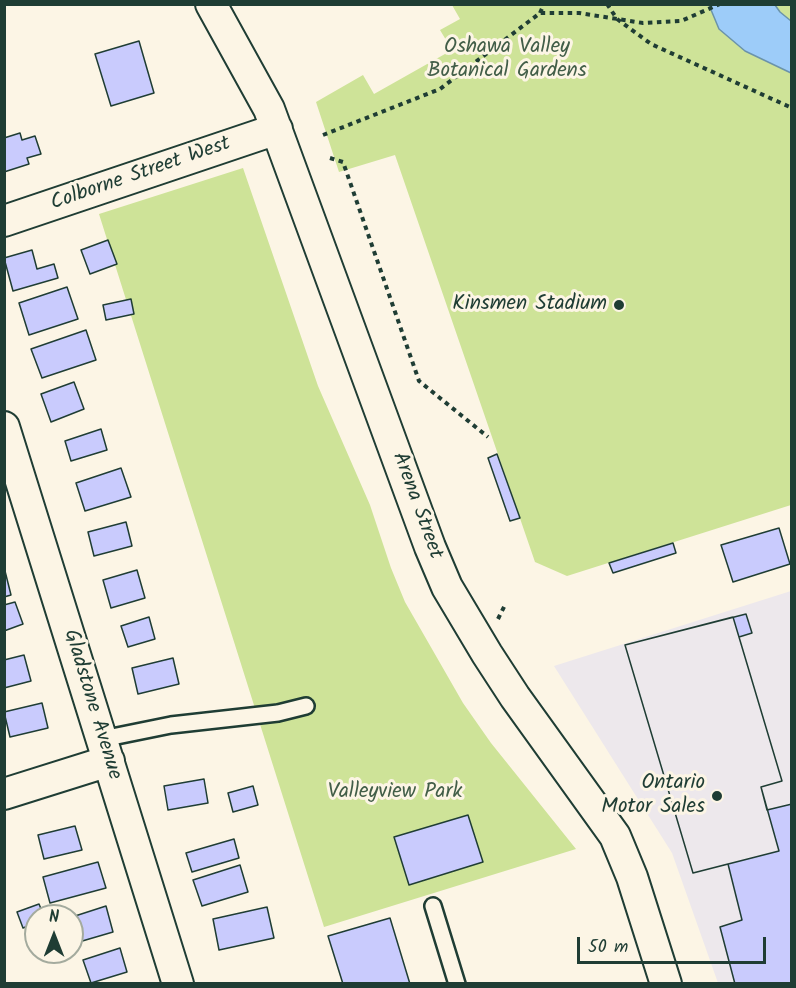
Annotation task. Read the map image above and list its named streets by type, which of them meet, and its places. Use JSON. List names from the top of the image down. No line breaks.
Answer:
{"streets":{"street":["Colborne Street West","Arena Street","Gladstone Avenue"]},"crossings":[["Colborne Street West","Arena Street"]],"parks":["Oshawa Valley Botanical Gardens","Valleyview Park"],"places":["Kinsmen Stadium","Ontario Motor Sales"],"scale_bar":"50 m","north":"top"}
